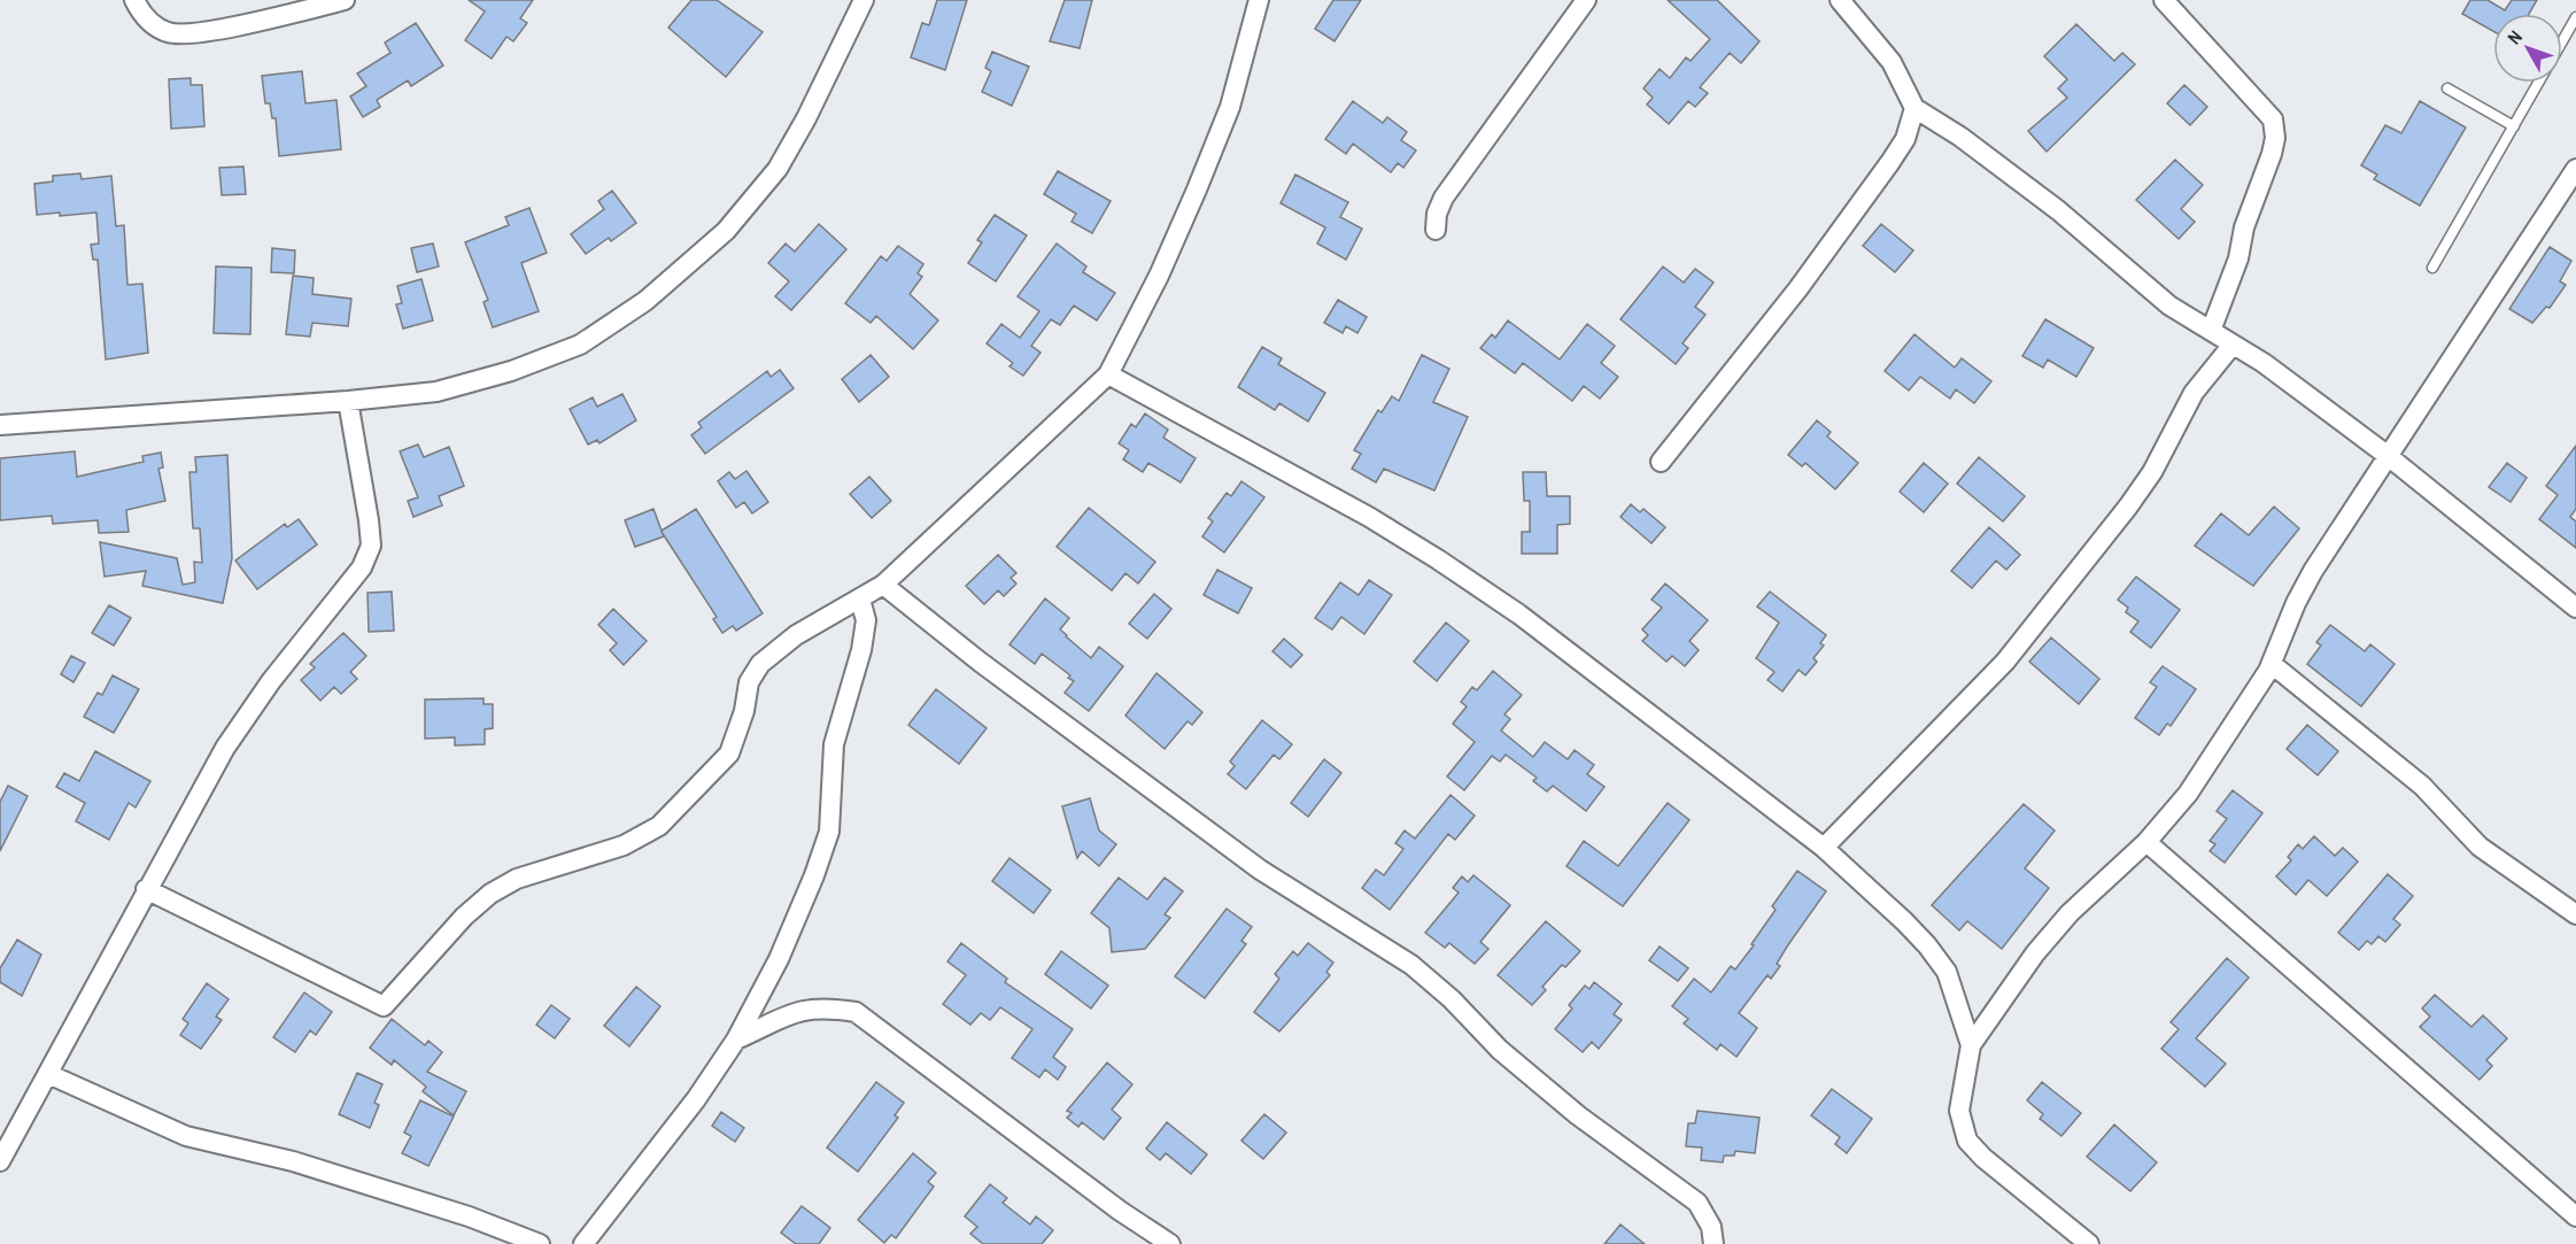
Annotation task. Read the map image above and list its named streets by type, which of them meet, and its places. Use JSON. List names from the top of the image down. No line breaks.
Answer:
{"north":"top left"}
